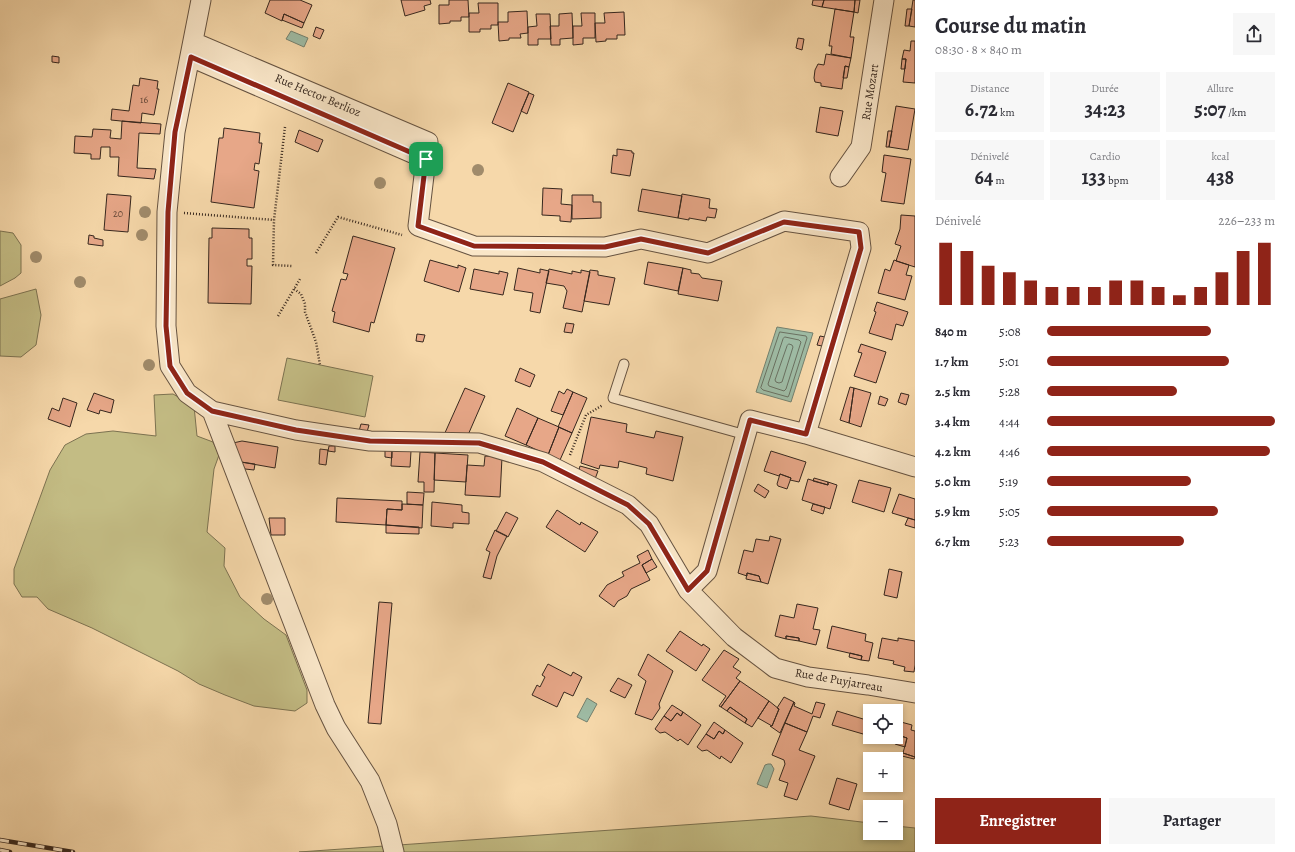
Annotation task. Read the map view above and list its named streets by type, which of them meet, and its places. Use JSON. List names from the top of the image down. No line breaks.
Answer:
{"streets":{"street":["Rue Mozart","Rue Hector Berlioz","Rue de Puyjarreau"]},"house_numbers":["16","20"],"page":{"heading":["Course du matin","08:30 · 8 × 840 m"],"stats":[["Distance","6.72 km"],["Durée","34:23"],["Allure","5:07 /km"],["Dénivelé","64 m"],["Cardio","133 bpm"],["kcal","438"]],"chart":["Dénivelé","226–233 m"],"list":[{"name":"840 m","note":"5:08"},{"name":"1.7 km","note":"5:01"},{"name":"2.5 km","note":"5:28"},{"name":"3.4 km","note":"4:44"},{"name":"4.2 km","note":"4:46"},{"name":"5.0 km","note":"5:19"},{"name":"5.9 km","note":"5:05"},{"name":"6.7 km","note":"5:23"}],"map_buttons":["+","−"],"buttons":["Enregistrer","Partager"]}}
